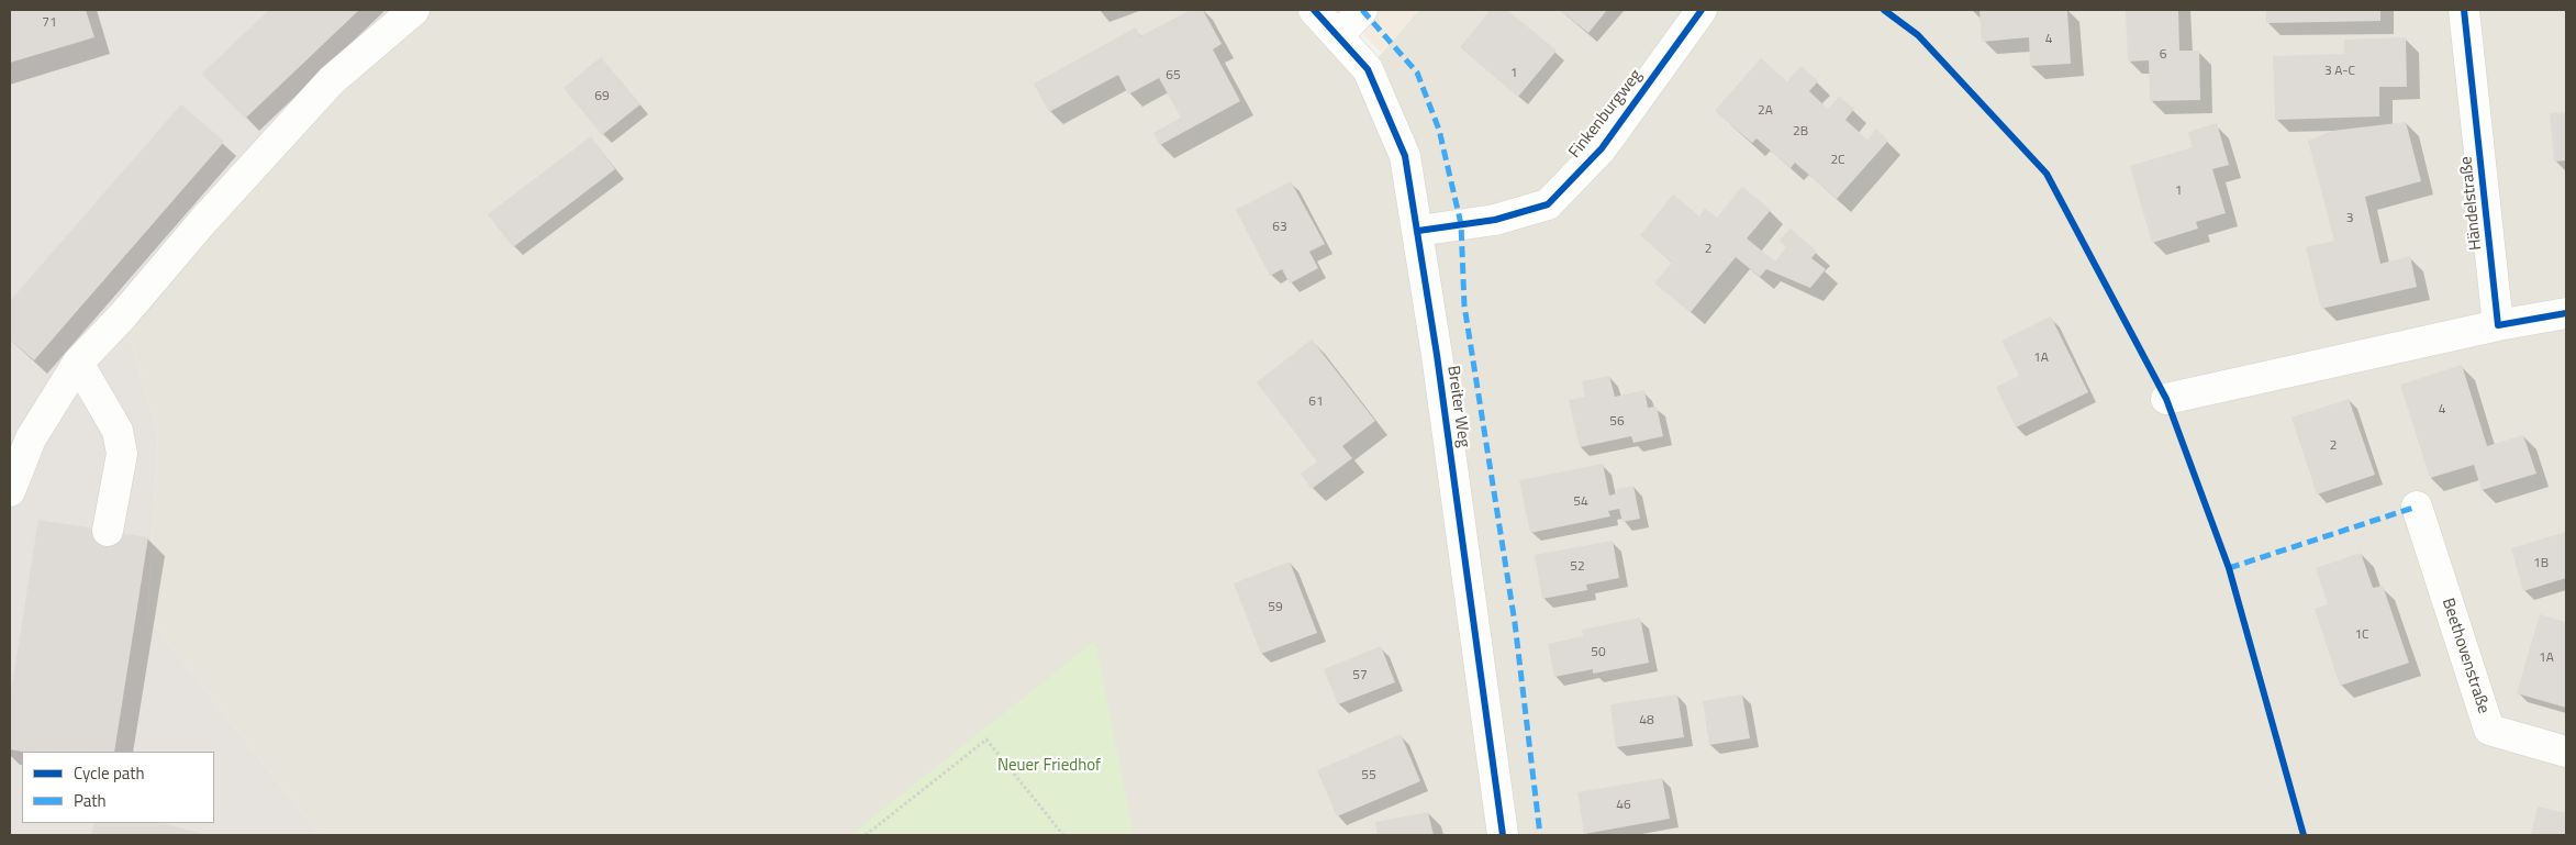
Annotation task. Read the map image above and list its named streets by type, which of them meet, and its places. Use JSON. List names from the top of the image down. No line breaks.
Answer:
{"streets":{"street":["Finkenburgweg","Händelstraße","Breiter Weg","Beethovenstraße"]},"crossings":[["Finkenburgweg","Breiter Weg"]],"parks":["Neuer Friedhof"],"house_numbers":["71","4","6","3 A-C","1","65","69","2A","2B","2C","1","3","63","2","1A","61","4","56","2","54","1B","52","59","1C","50","1A","57","48","55","46"],"legend":["Cycle path","Path"]}
